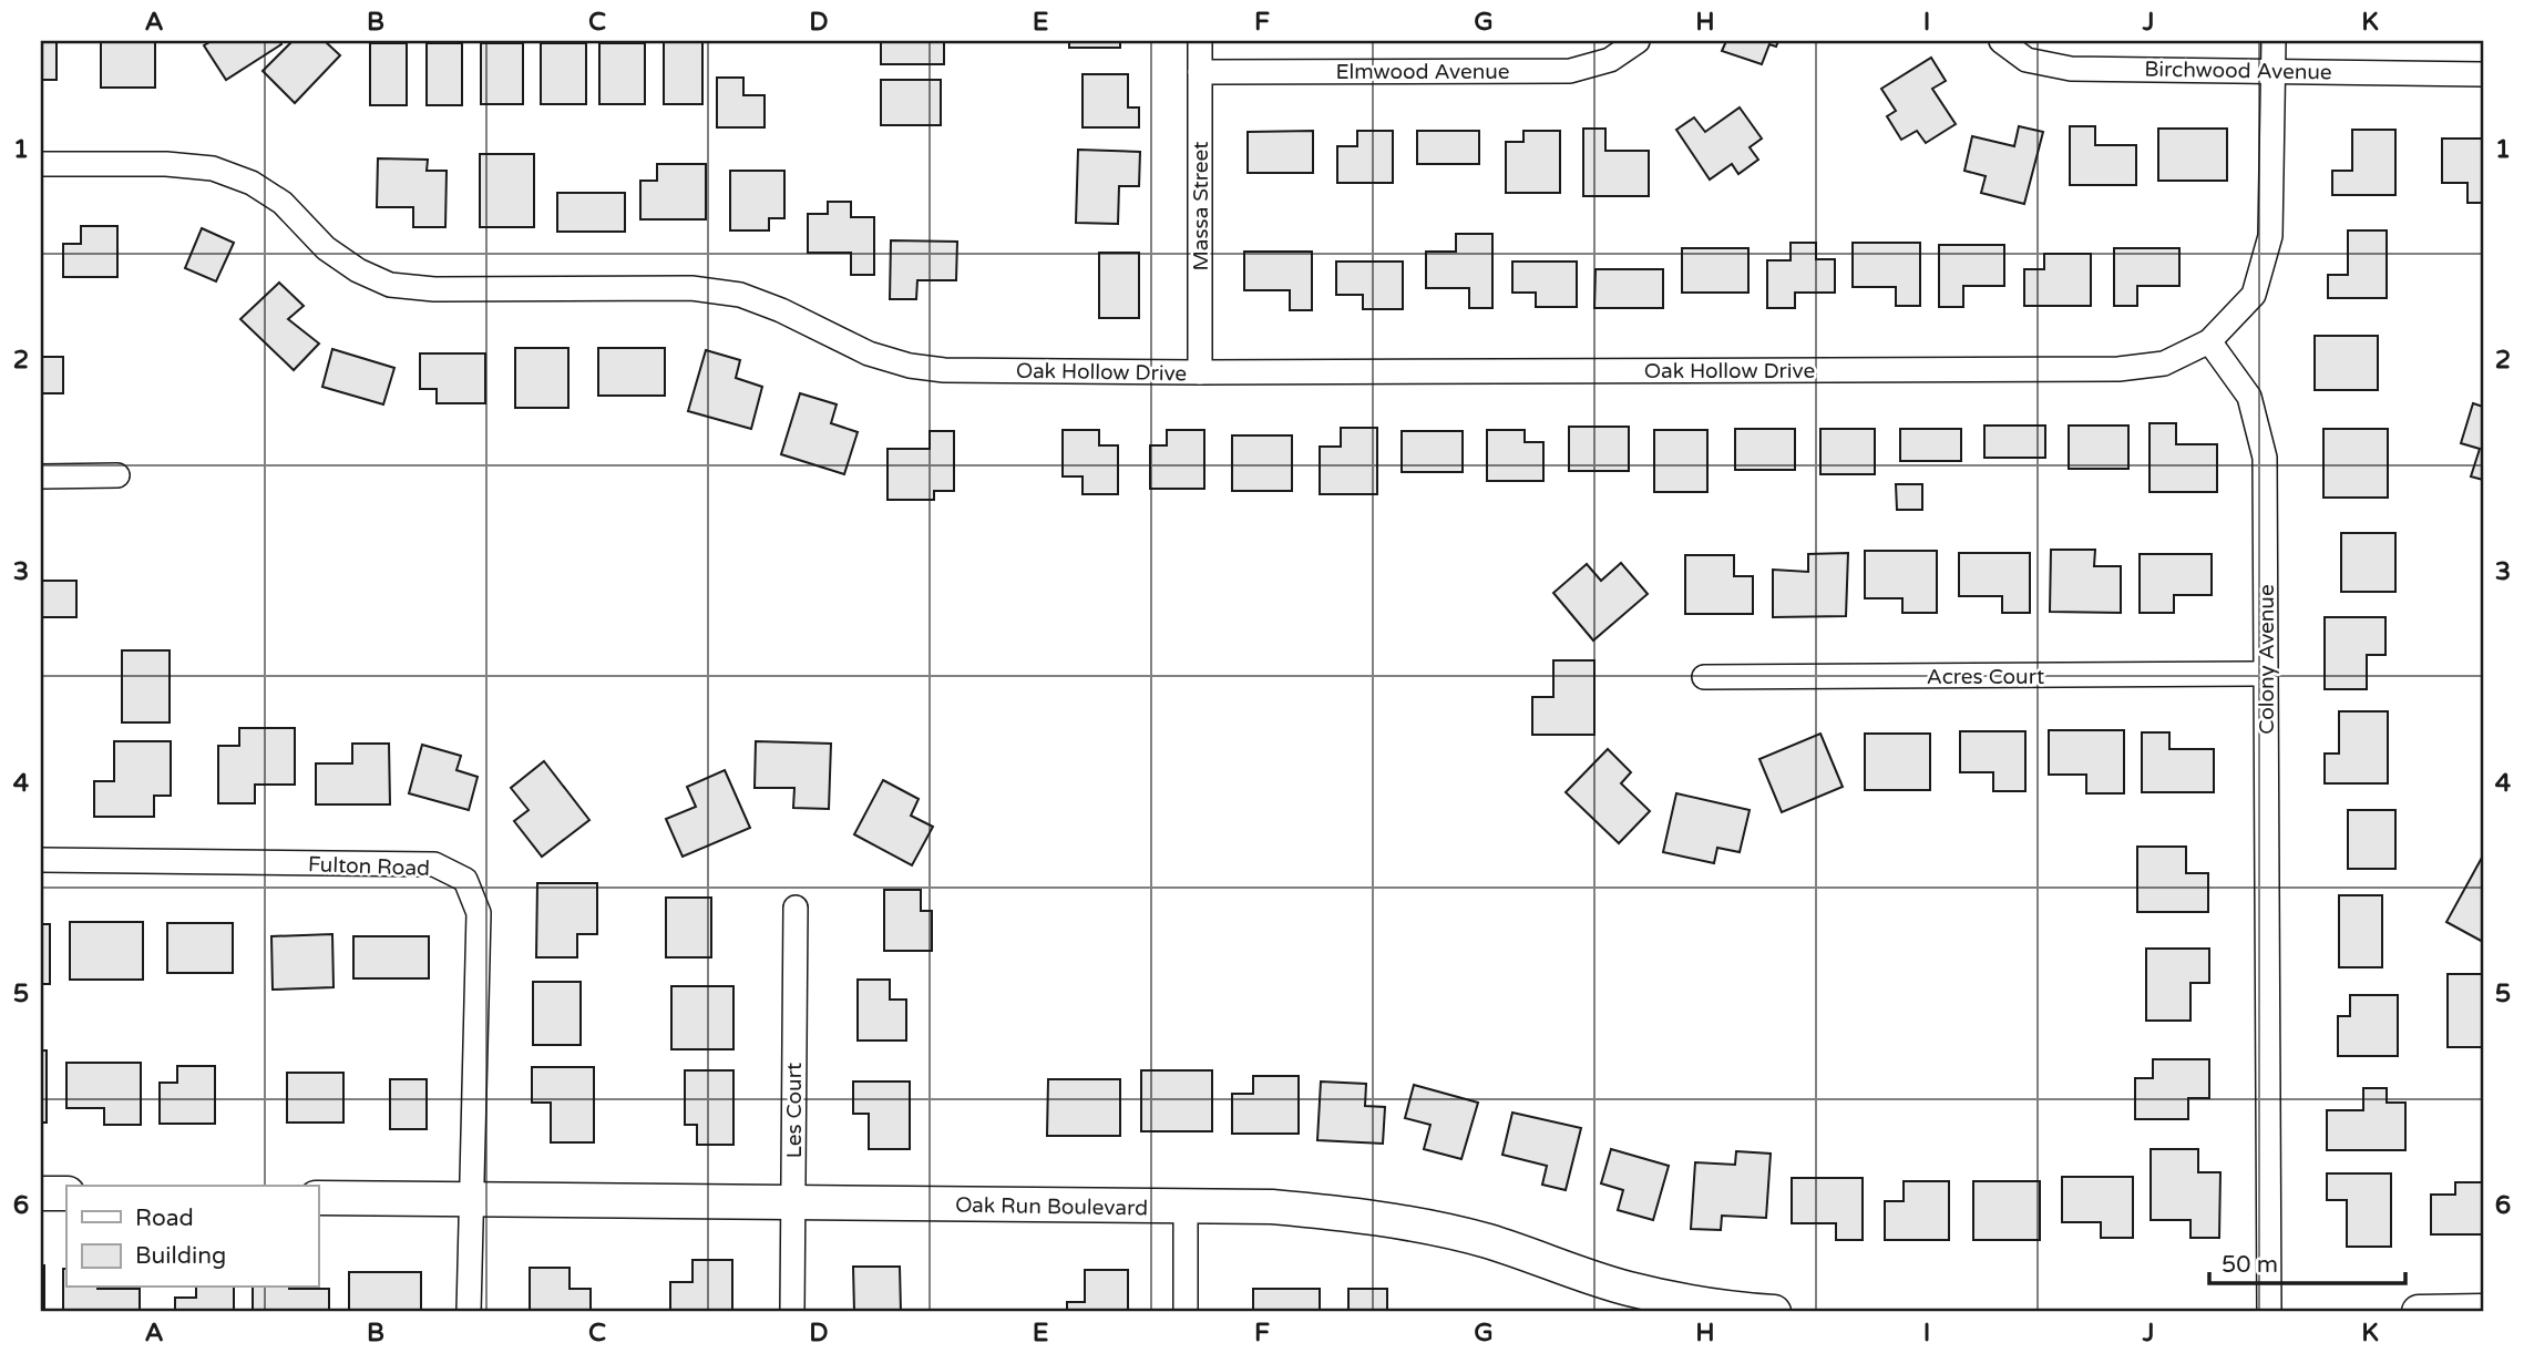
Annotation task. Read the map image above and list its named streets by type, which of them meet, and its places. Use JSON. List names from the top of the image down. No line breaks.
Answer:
{"streets":{"street":["Birchwood Avenue","Elmwood Avenue","Massa Street","Oak Hollow Drive","Colony Avenue","Acres Court","Fulton Road","Les Court","Oak Run Boulevard"]},"crossings":[["Elmwood Avenue","Massa Street"],["Massa Street","Oak Hollow Drive"],["Oak Hollow Drive","Colony Avenue"],["Colony Avenue","Acres Court"],["Fulton Road","Oak Run Boulevard"],["Les Court","Oak Run Boulevard"]],"legend":["Road","Building"],"scale_bar":"50 m","grid":{"columns":["A","B","C","D","E","F","G","H","I","J","K"],"rows":["1","2","3","4","5","6"]}}
